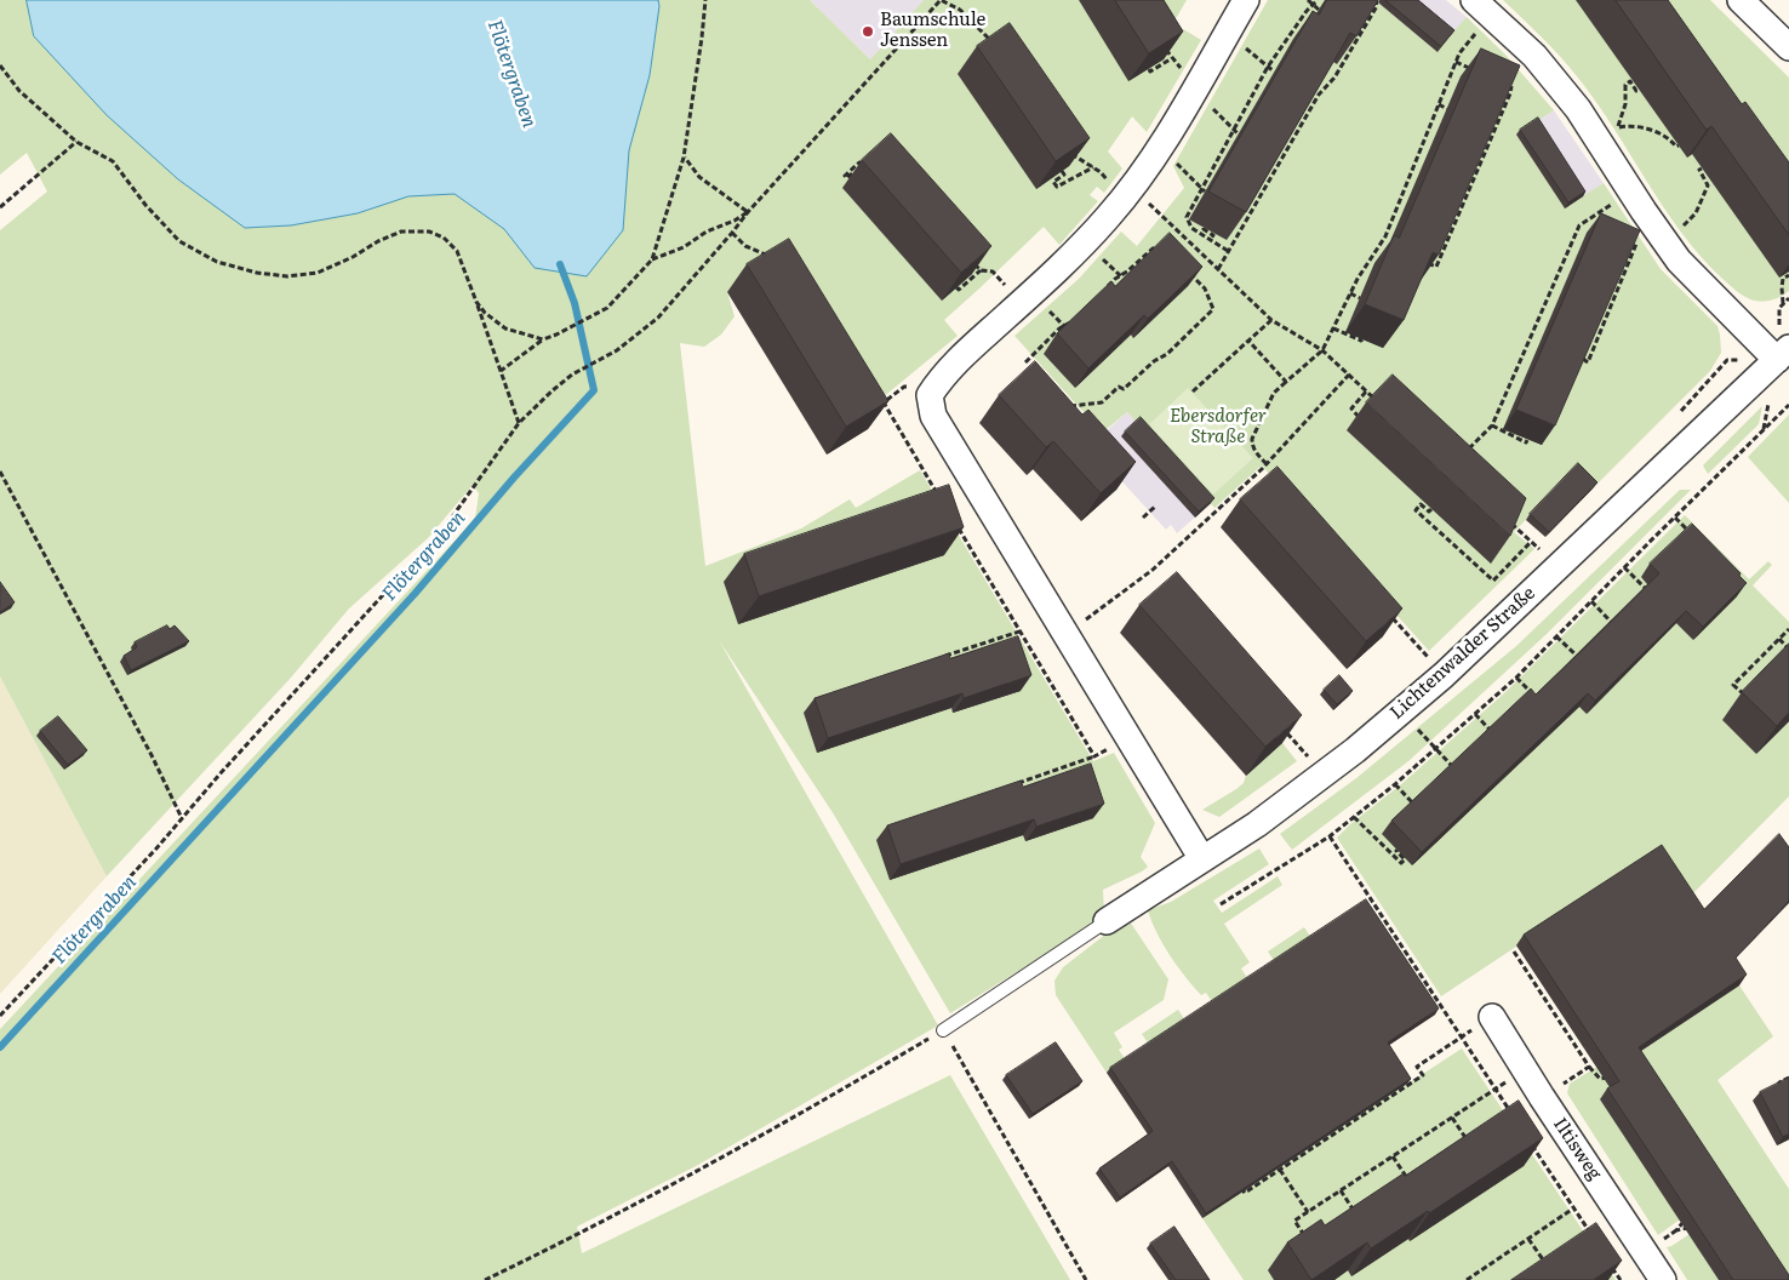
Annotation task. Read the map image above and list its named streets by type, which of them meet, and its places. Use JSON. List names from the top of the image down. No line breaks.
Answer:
{"streets":{"street":["Lichtenwalder Straße","Iltisweg"]},"water":["Flötergraben"],"parks":["Ebersdorfer Straße"],"places":["Baumschule Jenssen"]}
